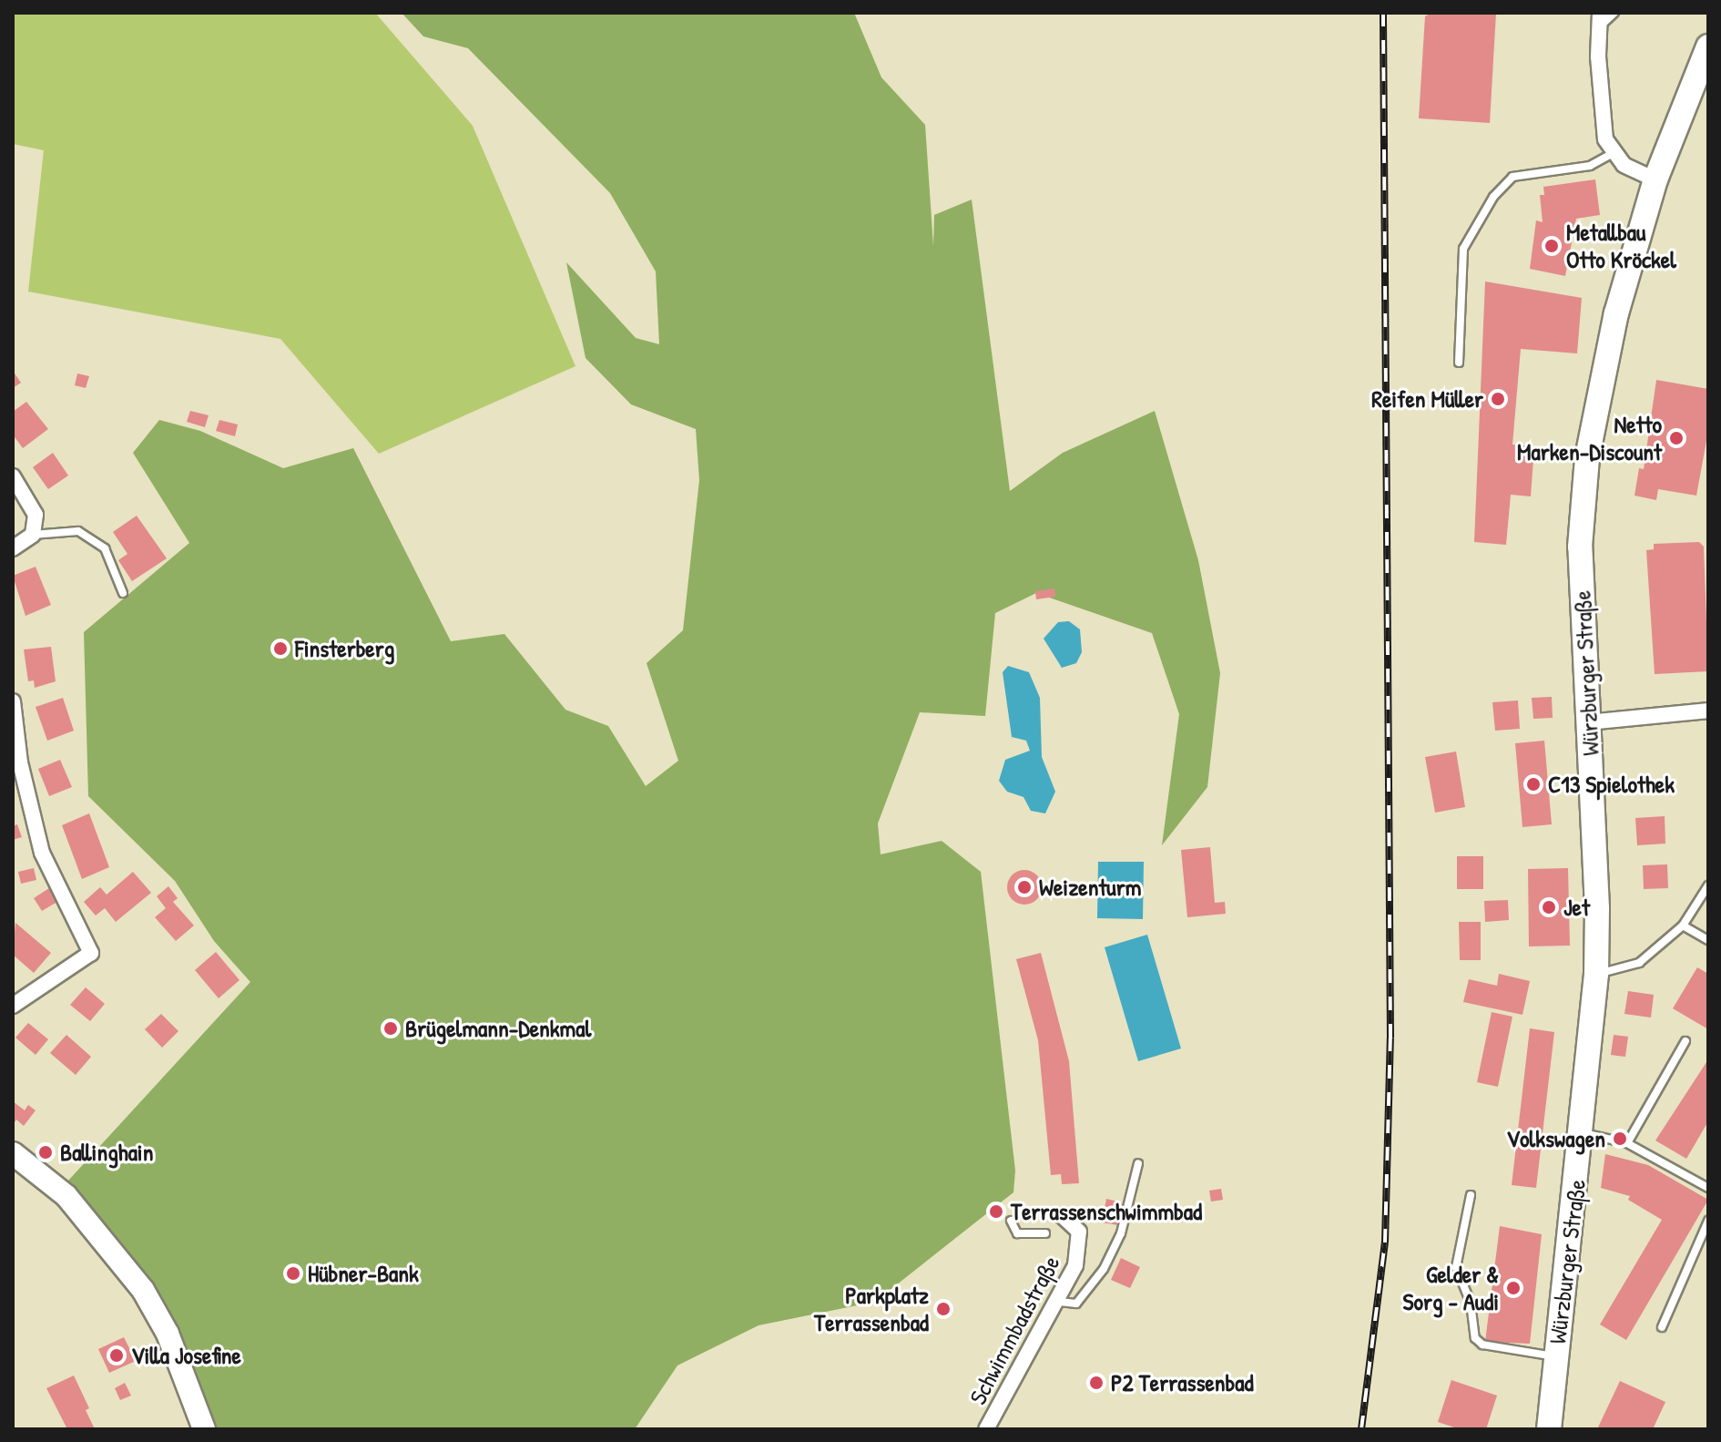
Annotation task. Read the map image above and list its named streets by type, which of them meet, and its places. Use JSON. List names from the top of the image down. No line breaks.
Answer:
{"streets":{"main road":["Würzburger Straße"],"street":["Schwimmbadstraße"]},"places":["Metallbau Otto Kröckel","Reifen Müller","Netto Marken-Discount","Finsterberg","C13 Spielothek","Weizenturm","Jet","Brügelmann-Denkmal","Volkswagen","Ballinghain","Terrassenschwimmbad","Hübner-Bank","Gelder & Sorg - Audi","Parkplatz Terrassenbad","Villa Josefine","P2 Terrassenbad"]}
